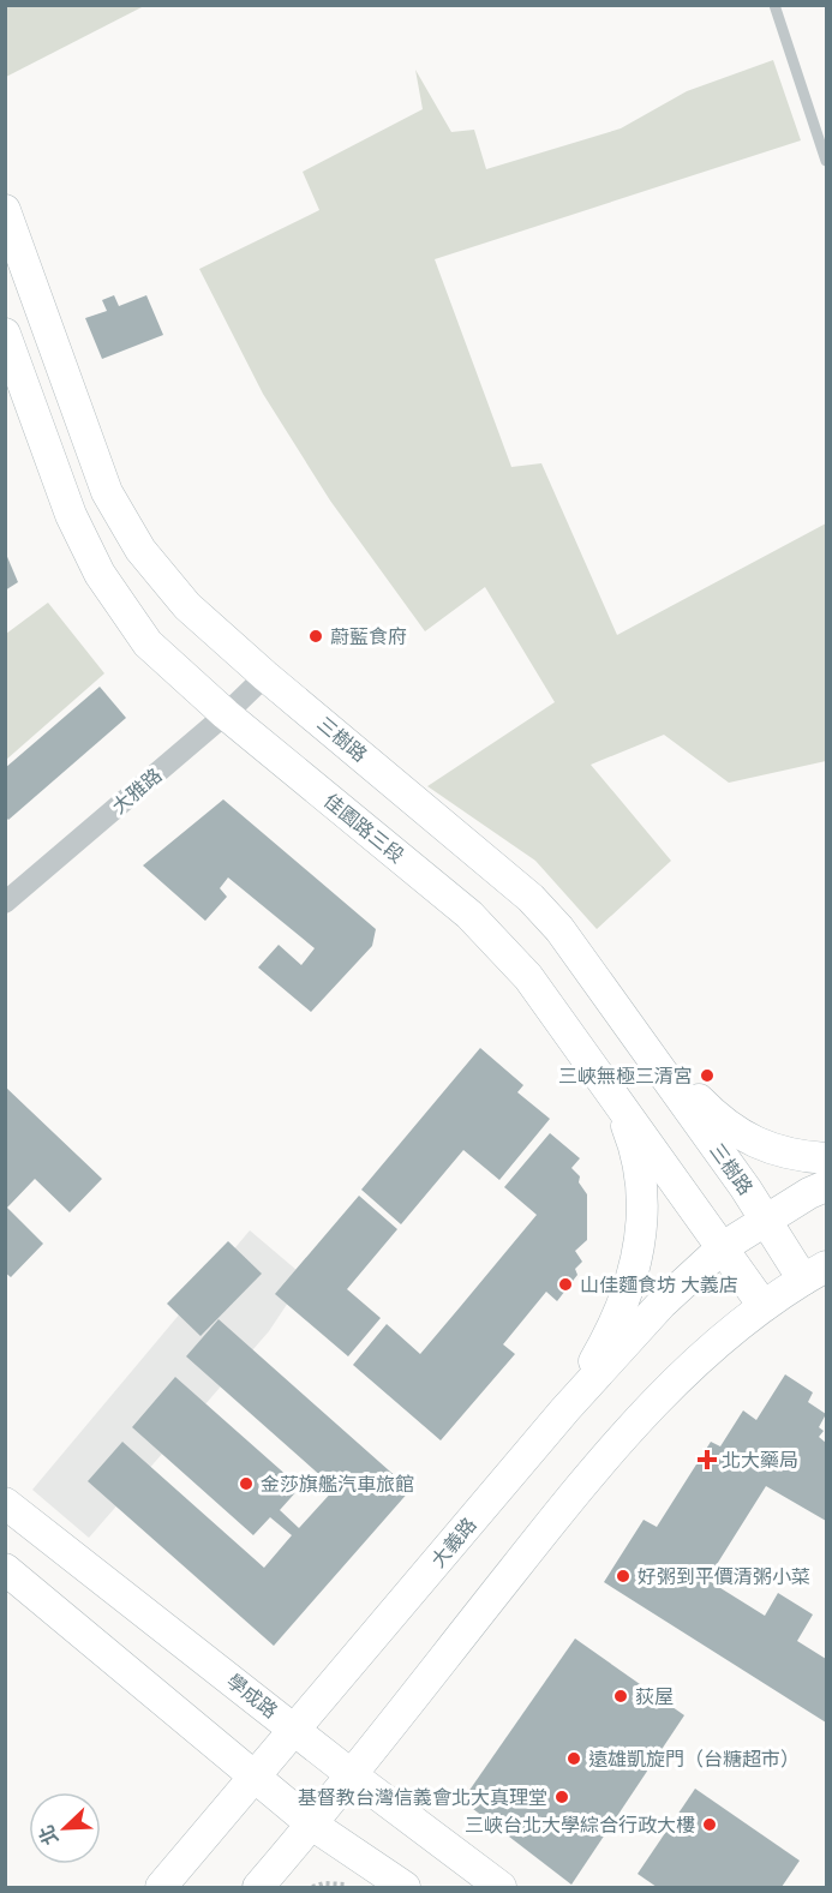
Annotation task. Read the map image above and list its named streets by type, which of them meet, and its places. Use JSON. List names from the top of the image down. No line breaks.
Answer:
{"streets":{"street":["三樹路","大雅路","佳園路三段","大義路","學成路"]},"crossings":[["三樹路","大雅路"],["三樹路","大義路"],["大雅路","佳園路三段"],["佳園路三段","大義路"],["大義路","學成路"]],"places":{"other":["蔚藍食府","三峽無極三清宮","山佳麵食坊 大義店","金莎旗艦汽車旅館","好粥到平價清粥小菜","荻屋","遠雄凱旋門（台糖超市）","基督教台灣信義會北大真理堂","三峽台北大學綜合行政大樓"],"health":["北大藥局"]},"north":"bottom left"}
